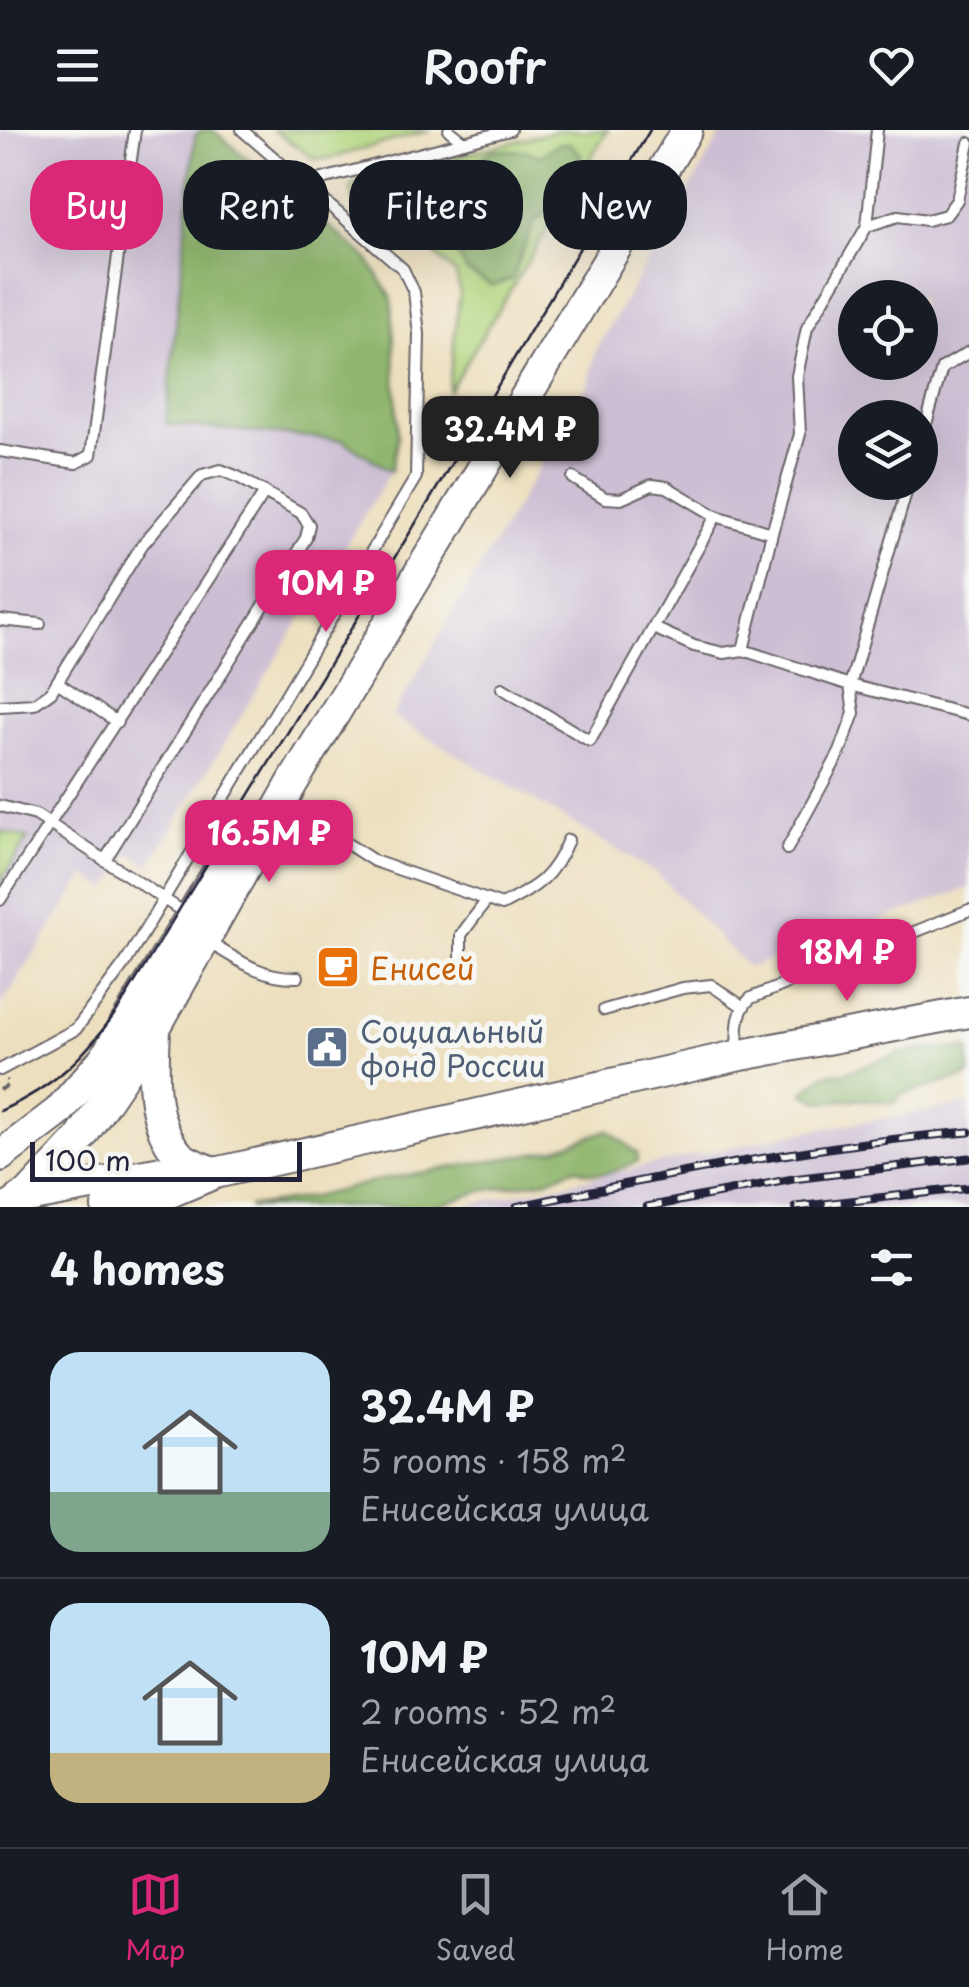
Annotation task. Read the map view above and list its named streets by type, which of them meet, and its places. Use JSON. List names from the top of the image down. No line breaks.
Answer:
{"places":{"cafe":["Енисей"],"public building":["Социальный фонд России"]},"scale_bar":"100 m","page":{"header":"Roofr","chip":["Buy","Rent","Filters","New"],"price":["32.4M ₽","10M ₽","16.5M ₽","18M ₽"],"scale":"100 m","heading":"4 homes","list":[{"name":"32.4M ₽","note":"5 rooms · 158 m² · Енисейская улица"},{"name":"10M ₽","note":"2 rooms · 52 m² · Енисейская улица"}],"tabs":["Map","Saved","Home"]}}
